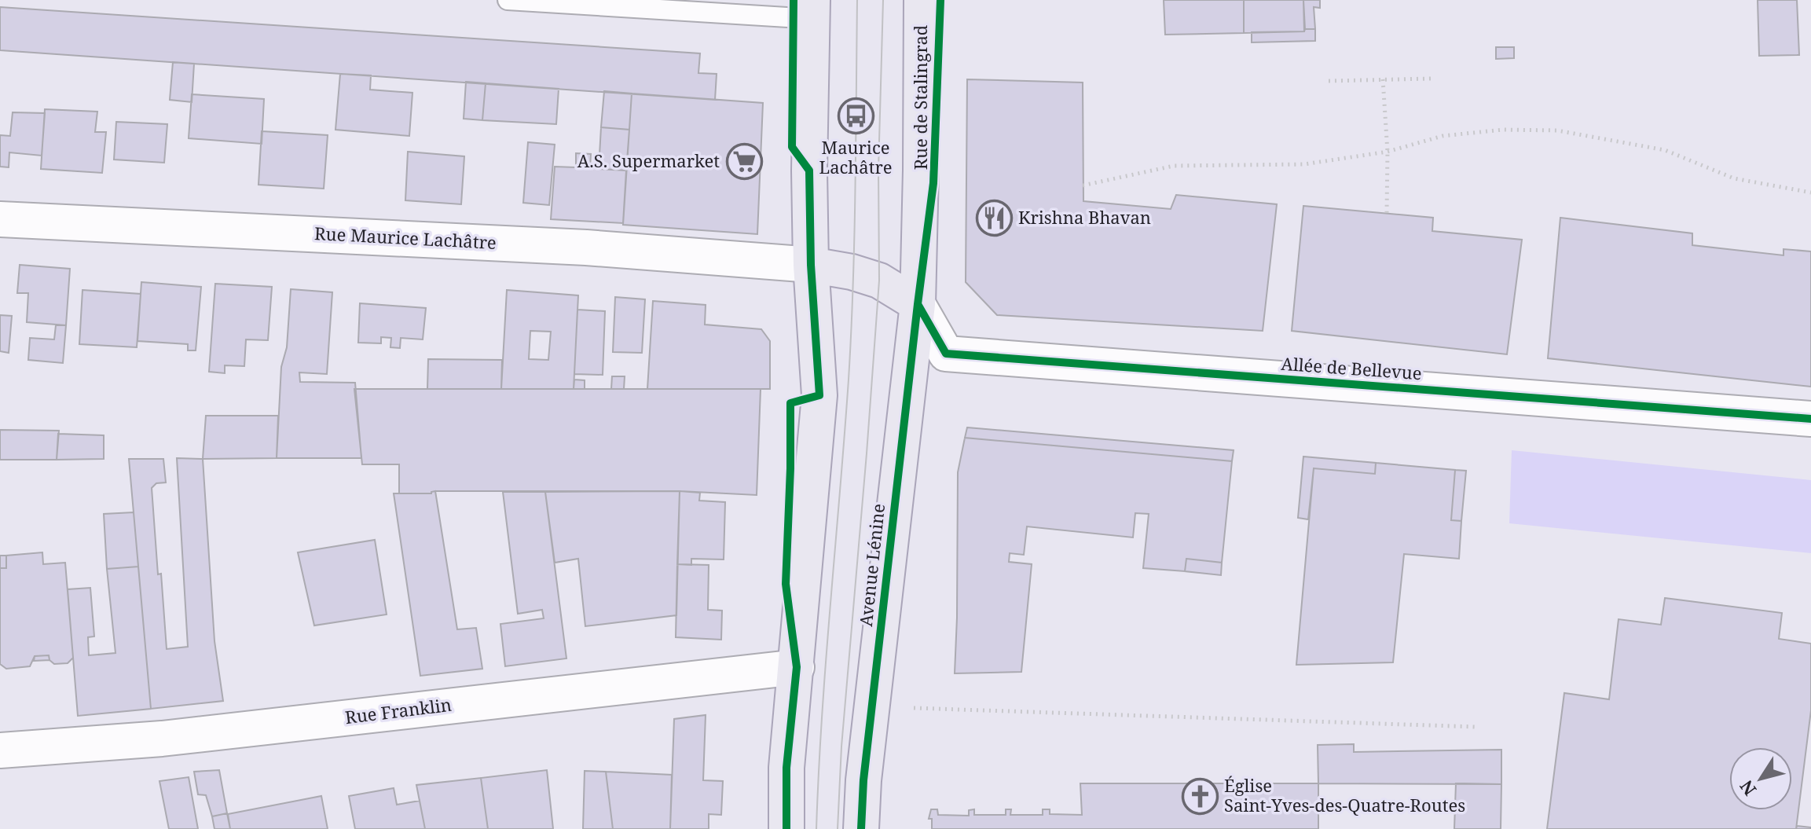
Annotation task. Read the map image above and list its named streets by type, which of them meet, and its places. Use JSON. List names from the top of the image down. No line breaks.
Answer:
{"streets":{"main road":["Rue de Stalingrad","Avenue Lénine"],"street":["Rue Maurice Lachâtre","Allée de Bellevue","Rue Franklin"]},"crossings":[["Rue de Stalingrad","Allée de Bellevue"],["Rue de Stalingrad","Avenue Lénine"],["Allée de Bellevue","Avenue Lénine"]],"places":{"bus stop":["Maurice Lachâtre"],"supermarket":["A.S. Supermarket"],"restaurant":["Krishna Bhavan"],"church":["Église Saint-Yves-des-Quatre-Routes"]},"north":"bottom left"}
